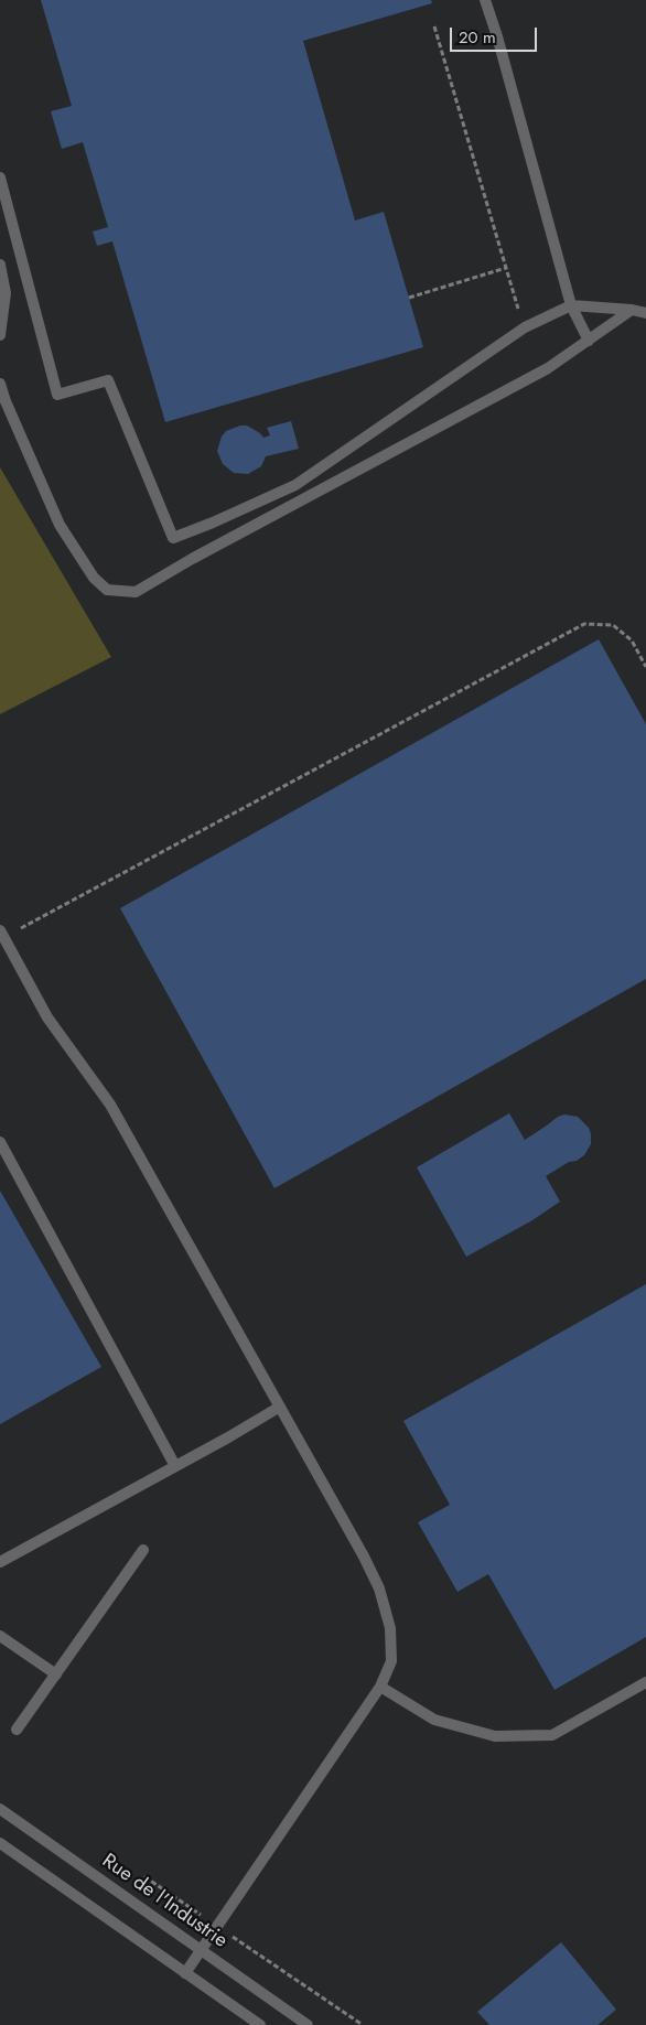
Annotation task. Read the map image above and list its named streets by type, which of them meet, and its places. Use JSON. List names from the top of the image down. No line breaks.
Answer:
{"streets":{"street":["Rue de l'Industrie"]},"scale_bar":"20 m"}
